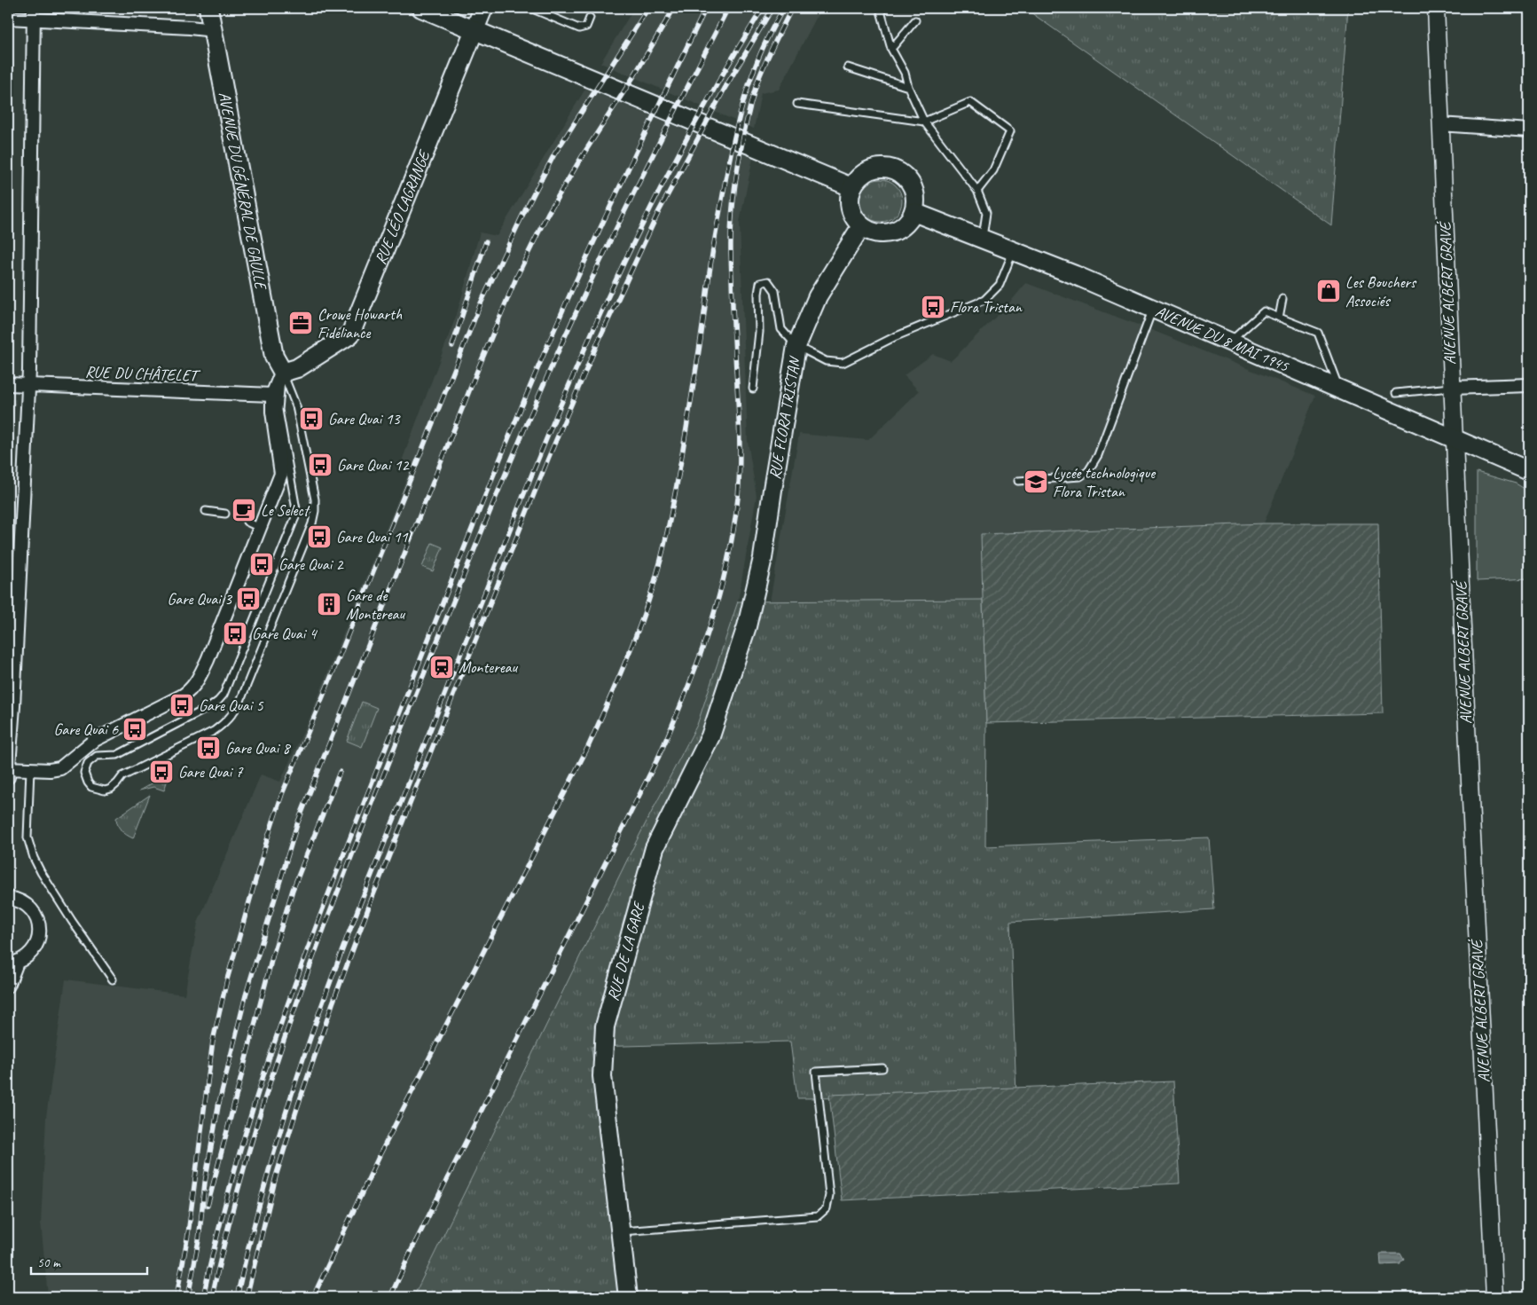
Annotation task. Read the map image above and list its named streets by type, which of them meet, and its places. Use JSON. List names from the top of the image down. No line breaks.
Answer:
{"streets":{"main road":["AVENUE DU GÉNÉRAL DE GAULLE","RUE LÉO LAGRANGE","AVENUE DU 8 MAI 1945","RUE FLORA TRISTAN","RUE DE LA GARE"],"street":["AVENUE ALBERT GRAVÉ","RUE DU CHÂTELET"]},"crossings":[["AVENUE DU GÉNÉRAL DE GAULLE","RUE LÉO LAGRANGE"],["AVENUE ALBERT GRAVÉ","AVENUE DU 8 MAI 1945"],["AVENUE DU 8 MAI 1945","RUE FLORA TRISTAN"],["RUE FLORA TRISTAN","RUE DE LA GARE"]],"places":{"shop":["Les Bouchers Associés"],"bus stop":["Flora Tristan","Gare Quai 13","Gare Quai 12","Gare Quai 11","Gare Quai 2","Gare Quai 3","Gare Quai 4","Gare Quai 5","Gare Quai 6","Gare Quai 8","Gare Quai 7"],"office":["Crowe Howarth Fideliance"],"school or university":["Lycée technologique Flora Tristan"],"cafe":["Le Select"],"building":["Gare de Montereau"],"station":["Montereau"]},"scale_bar":"50 m"}
